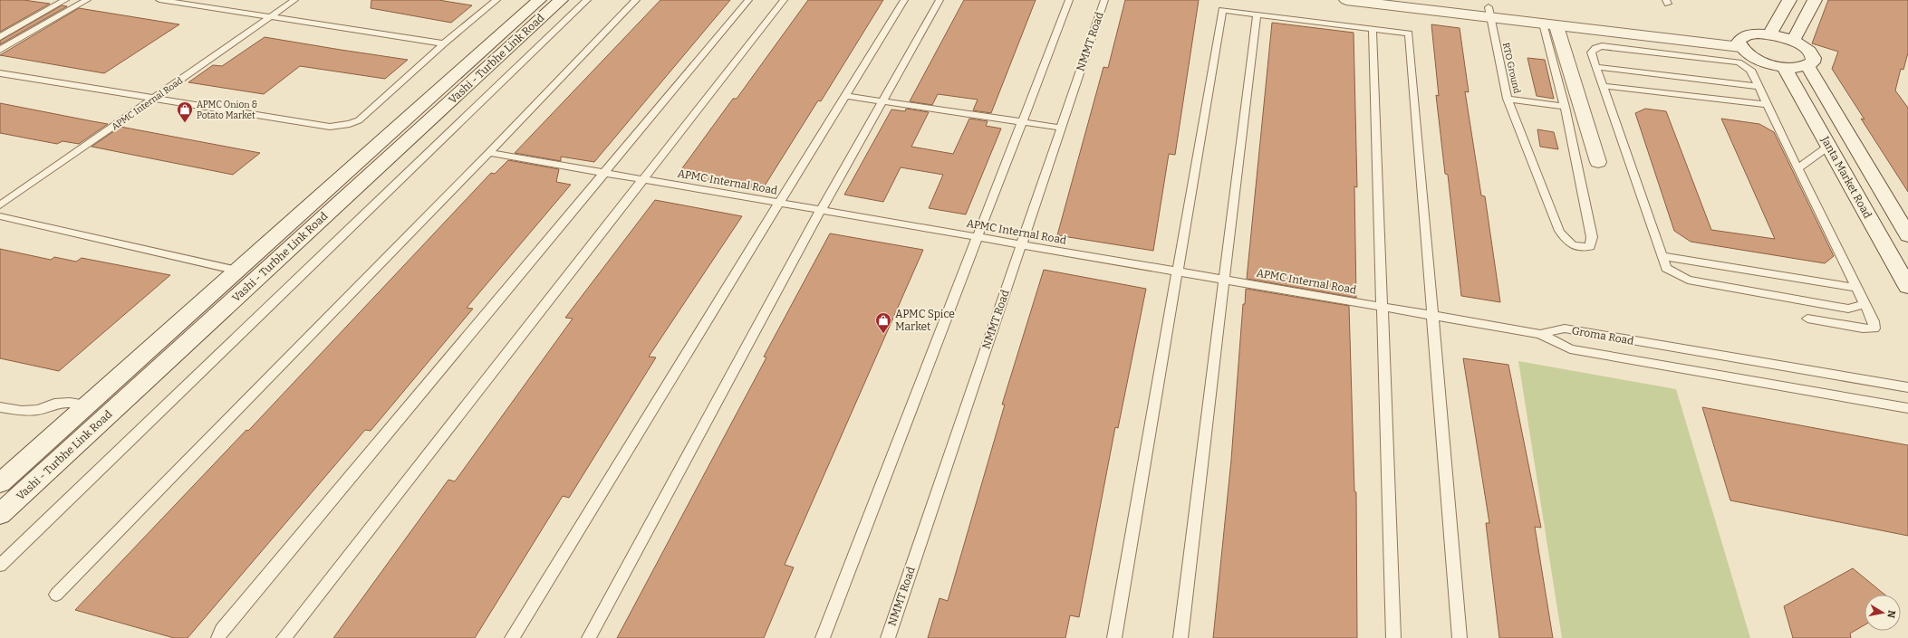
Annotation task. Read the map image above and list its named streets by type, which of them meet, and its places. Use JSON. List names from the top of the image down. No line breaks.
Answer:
{"streets":{"main road":["Vashi - Turbhe Link Road","Janta Market Road"],"lane":["NMMT Road","RTO Ground","APMC Internal Road","Groma Road"]},"crossings":[["NMMT Road","APMC Internal Road"],["APMC Internal Road","Groma Road"]],"places":{"shop":["APMC Onion & Potato Market","APMC Spice Market"]},"north":"right"}
